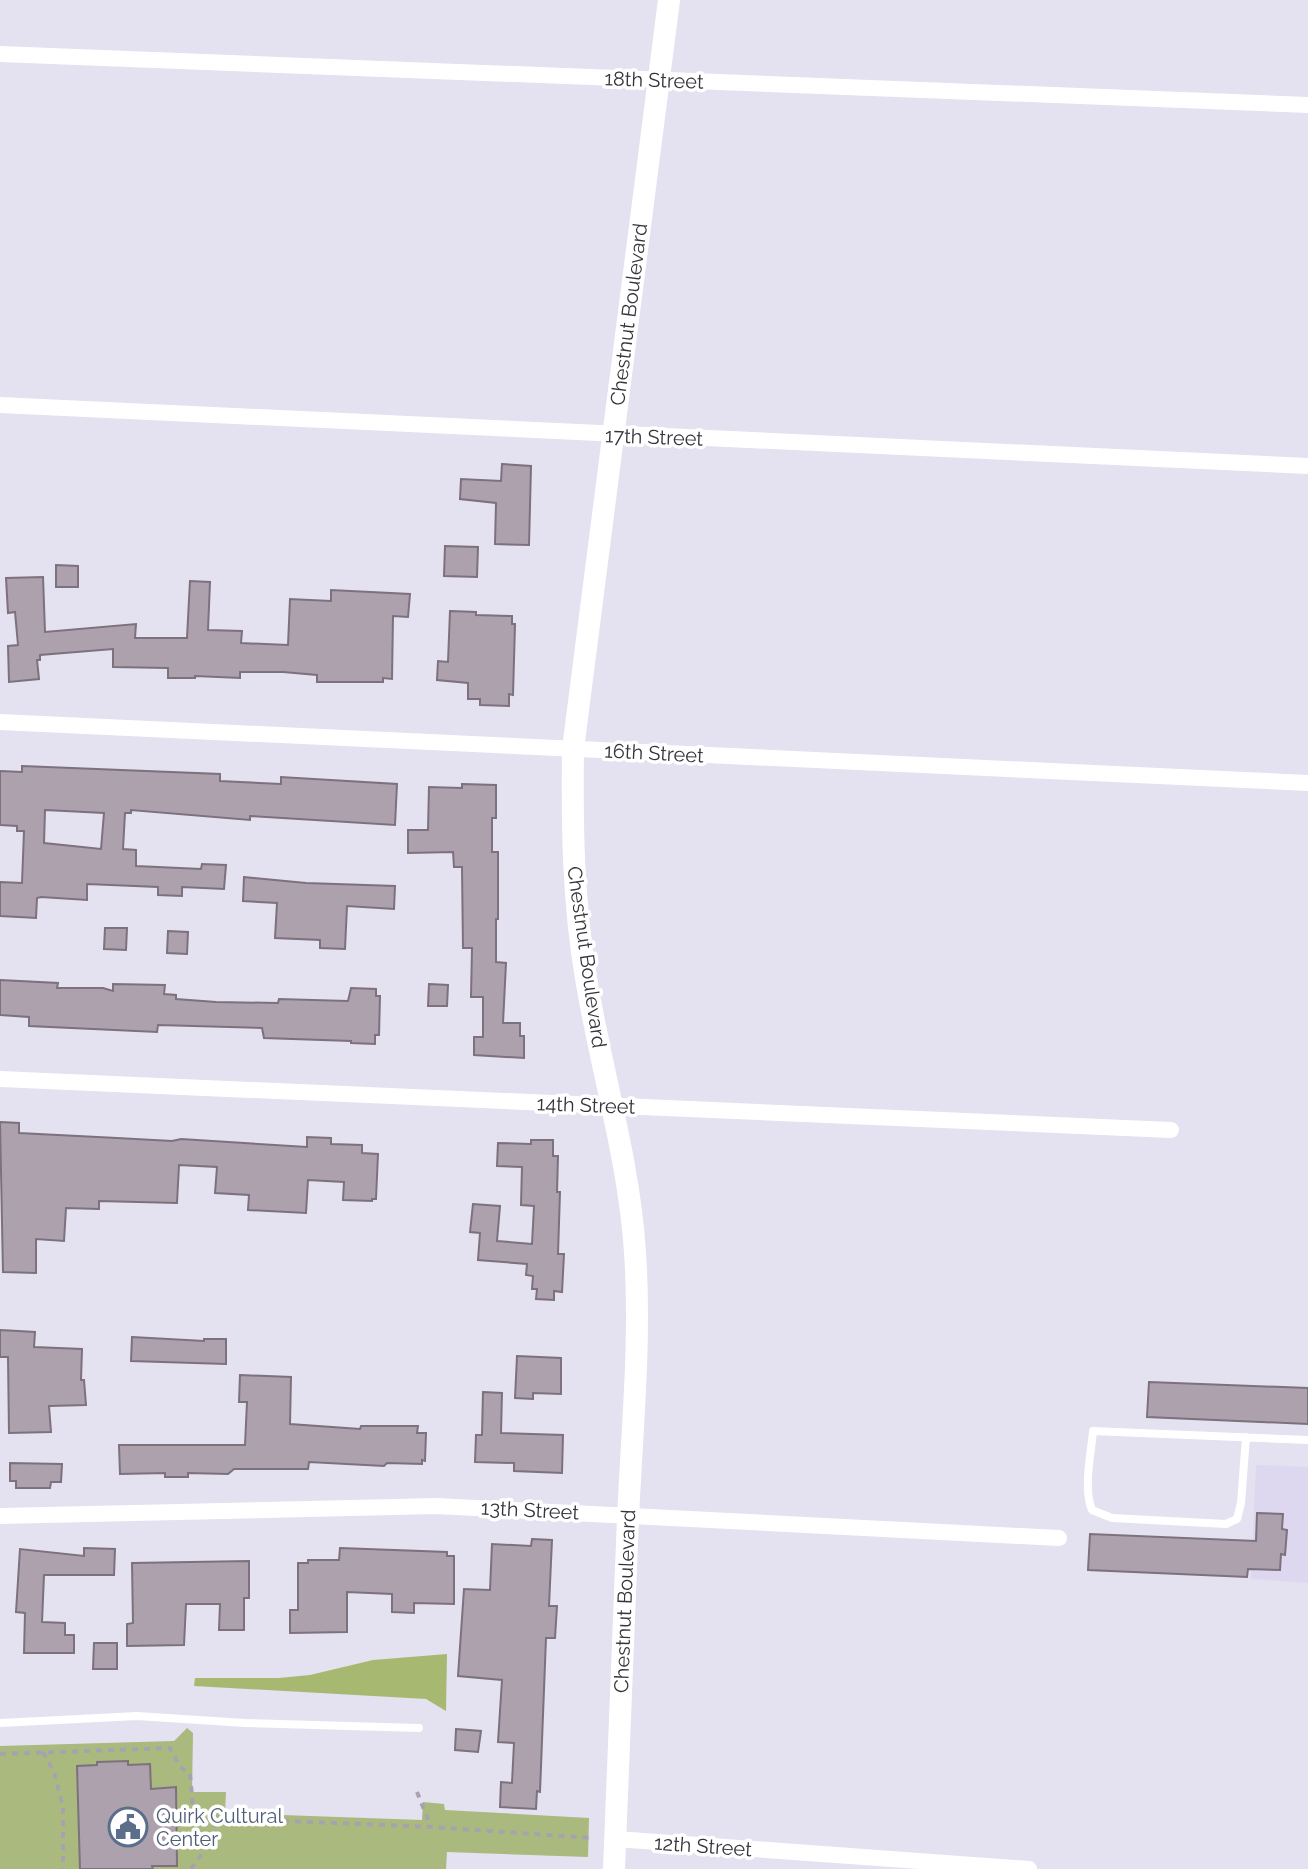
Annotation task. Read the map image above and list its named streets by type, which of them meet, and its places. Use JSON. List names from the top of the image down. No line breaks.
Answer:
{"streets":{"street":["18th Street","Chestnut Boulevard","17th Street","16th Street","14th Street","13th Street","12th Street"]},"crossings":[["18th Street","Chestnut Boulevard"],["Chestnut Boulevard","17th Street"],["Chestnut Boulevard","16th Street"],["Chestnut Boulevard","14th Street"],["Chestnut Boulevard","13th Street"],["Chestnut Boulevard","12th Street"]],"places":{"public building":["Quirk Cultural Center"]}}
